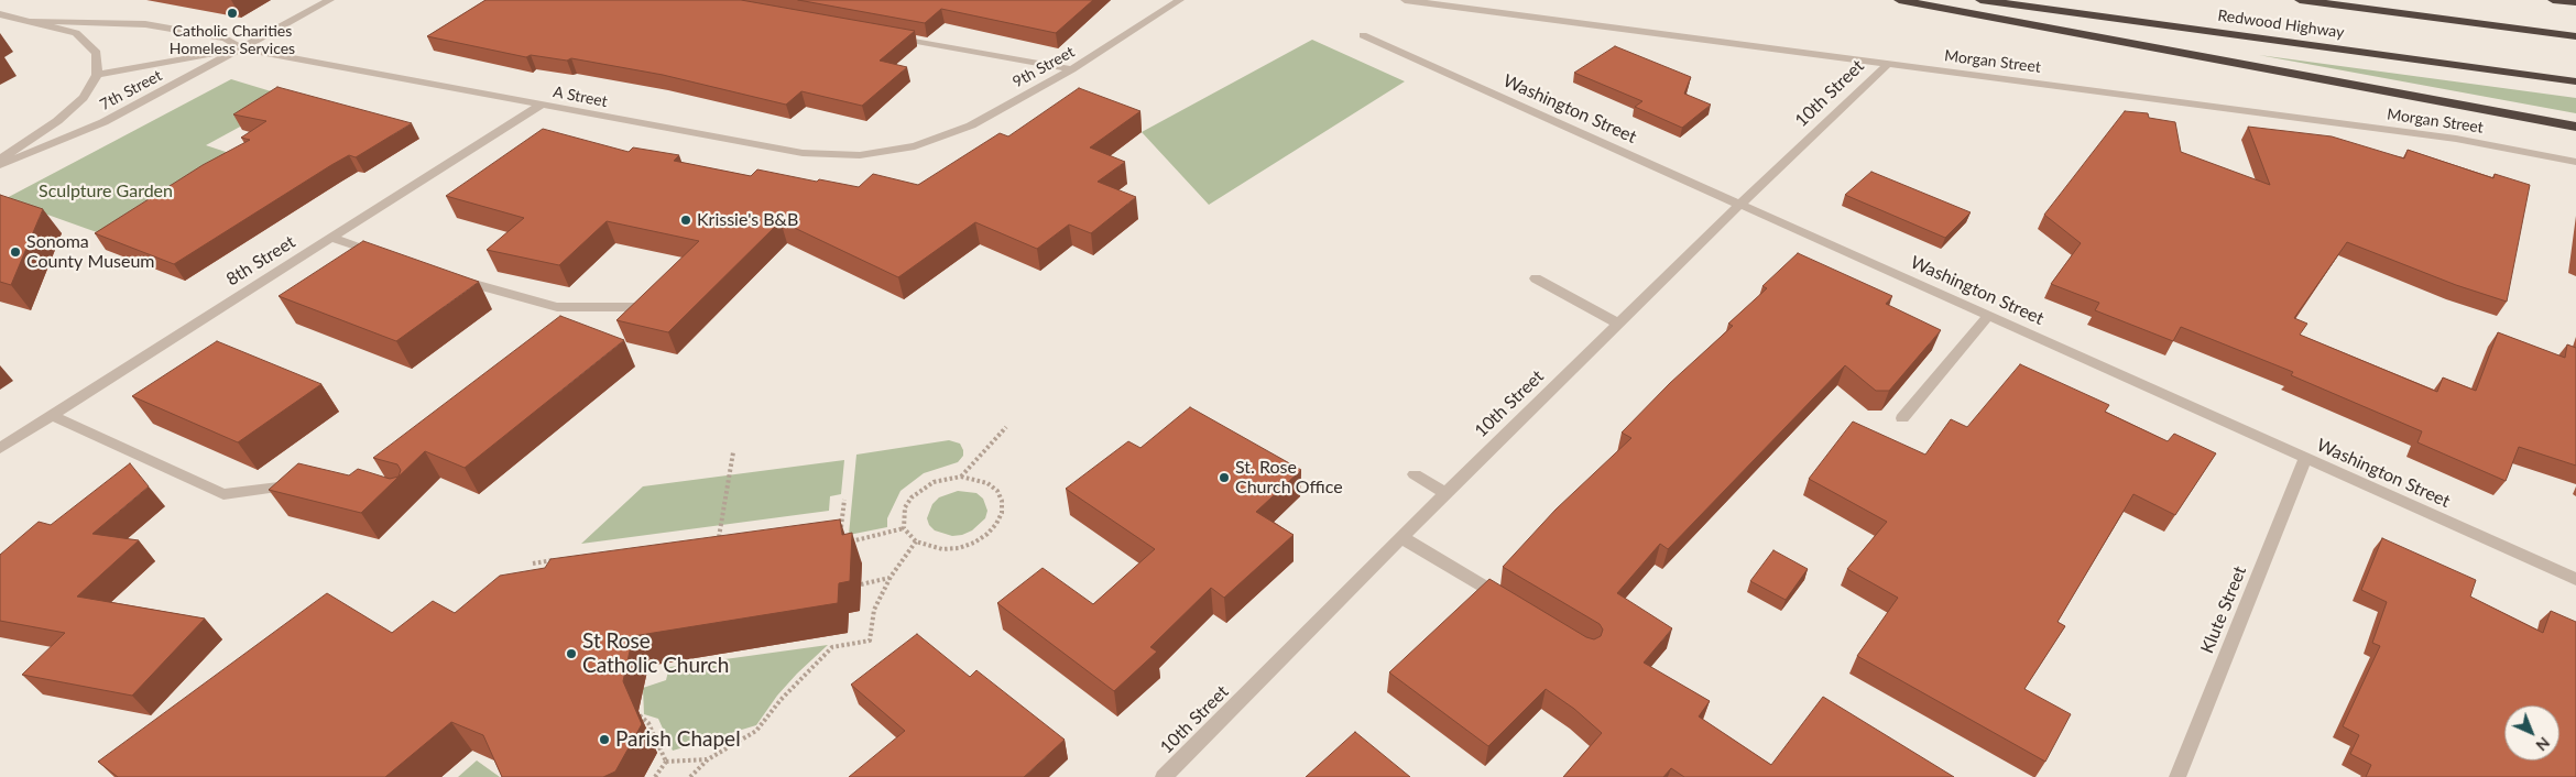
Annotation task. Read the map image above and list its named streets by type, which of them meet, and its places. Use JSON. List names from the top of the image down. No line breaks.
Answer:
{"streets":{"highway":["Redwood Highway"],"street":["Morgan Street","9th Street","7th Street","10th Street","A Street","Washington Street","8th Street","Klute Street"]},"crossings":[["Morgan Street","10th Street"],["9th Street","A Street"],["7th Street","A Street"],["10th Street","Washington Street"],["A Street","8th Street"],["Washington Street","Klute Street"]],"parks":["Sculpture Garden"],"places":["Catholic Charities Homeless Services","Krissie's B&B","Sonoma County Museum","St. Rose Church Office","St Rose Catholic Church","Parish Chapel"],"north":"bottom right"}
